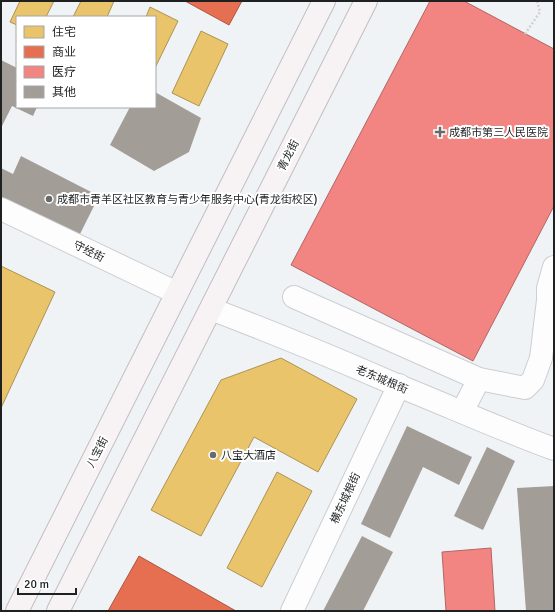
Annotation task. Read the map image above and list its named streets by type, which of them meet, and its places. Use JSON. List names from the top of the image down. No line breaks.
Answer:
{"streets":{"main road":["青龙街","八宝街"],"street":["守经街","老东城根街","横东城根街"]},"crossings":[["青龙街","老东城根街"],["守经街","八宝街"],["老东城根街","横东城根街"]],"places":{"health":["成都市第三人民医院"],"other":["成都市青羊区社区教育与青少年服务中心(青龙街校区)","八宝大酒店"]},"legend":["住宅","商业","医疗","其他"],"scale_bar":"20 m"}
